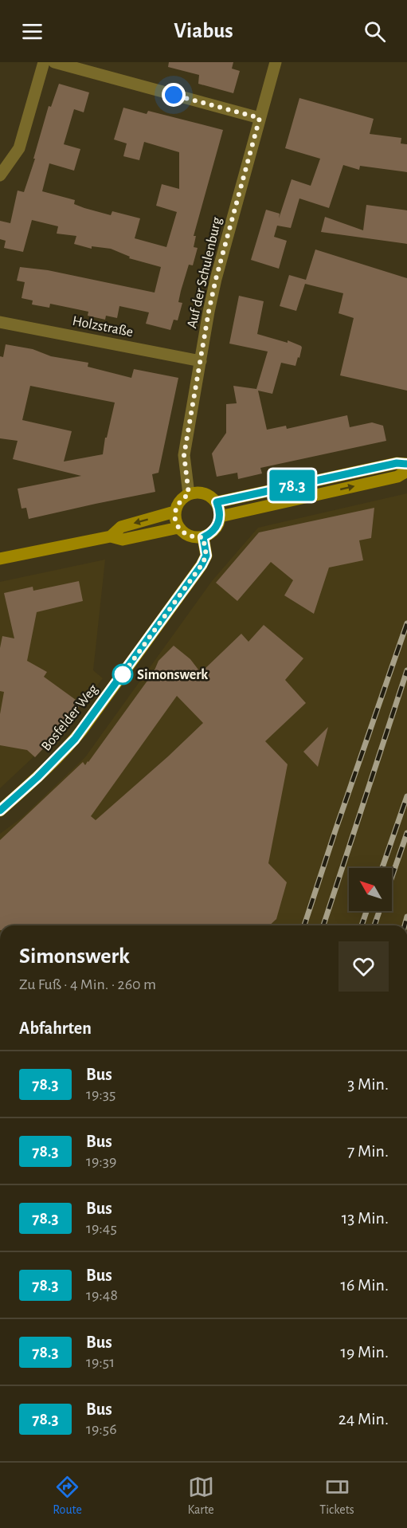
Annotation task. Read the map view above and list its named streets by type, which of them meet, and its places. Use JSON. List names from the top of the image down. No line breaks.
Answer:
{"streets":{"main road":["Bosfelder Weg"],"street":["Auf der Schulenburg","Holzstraße"]},"crossings":[["Auf der Schulenburg","Holzstraße"],["Auf der Schulenburg","Bosfelder Weg"]],"places":["Simonswerk"],"lines":["bus line 78.3"],"north":"top left","page":{"header":"Viabus","on_map":"78.3","heading":[["Simonswerk","Zu Fuß · 4 Min. · 260 m"],"Abfahrten"],"list":[{"mark":"78.3","name":"Bus","note":"19:35","value":"3 Min."},{"mark":"78.3","name":"Bus","note":"19:39","value":"7 Min."},{"mark":"78.3","name":"Bus","note":"19:45","value":"13 Min."},{"mark":"78.3","name":"Bus","note":"19:48","value":"16 Min."},{"mark":"78.3","name":"Bus","note":"19:51","value":"19 Min."},{"mark":"78.3","name":"Bus","note":"19:56","value":"24 Min."}],"tabs":["Route","Karte","Tickets"]}}
